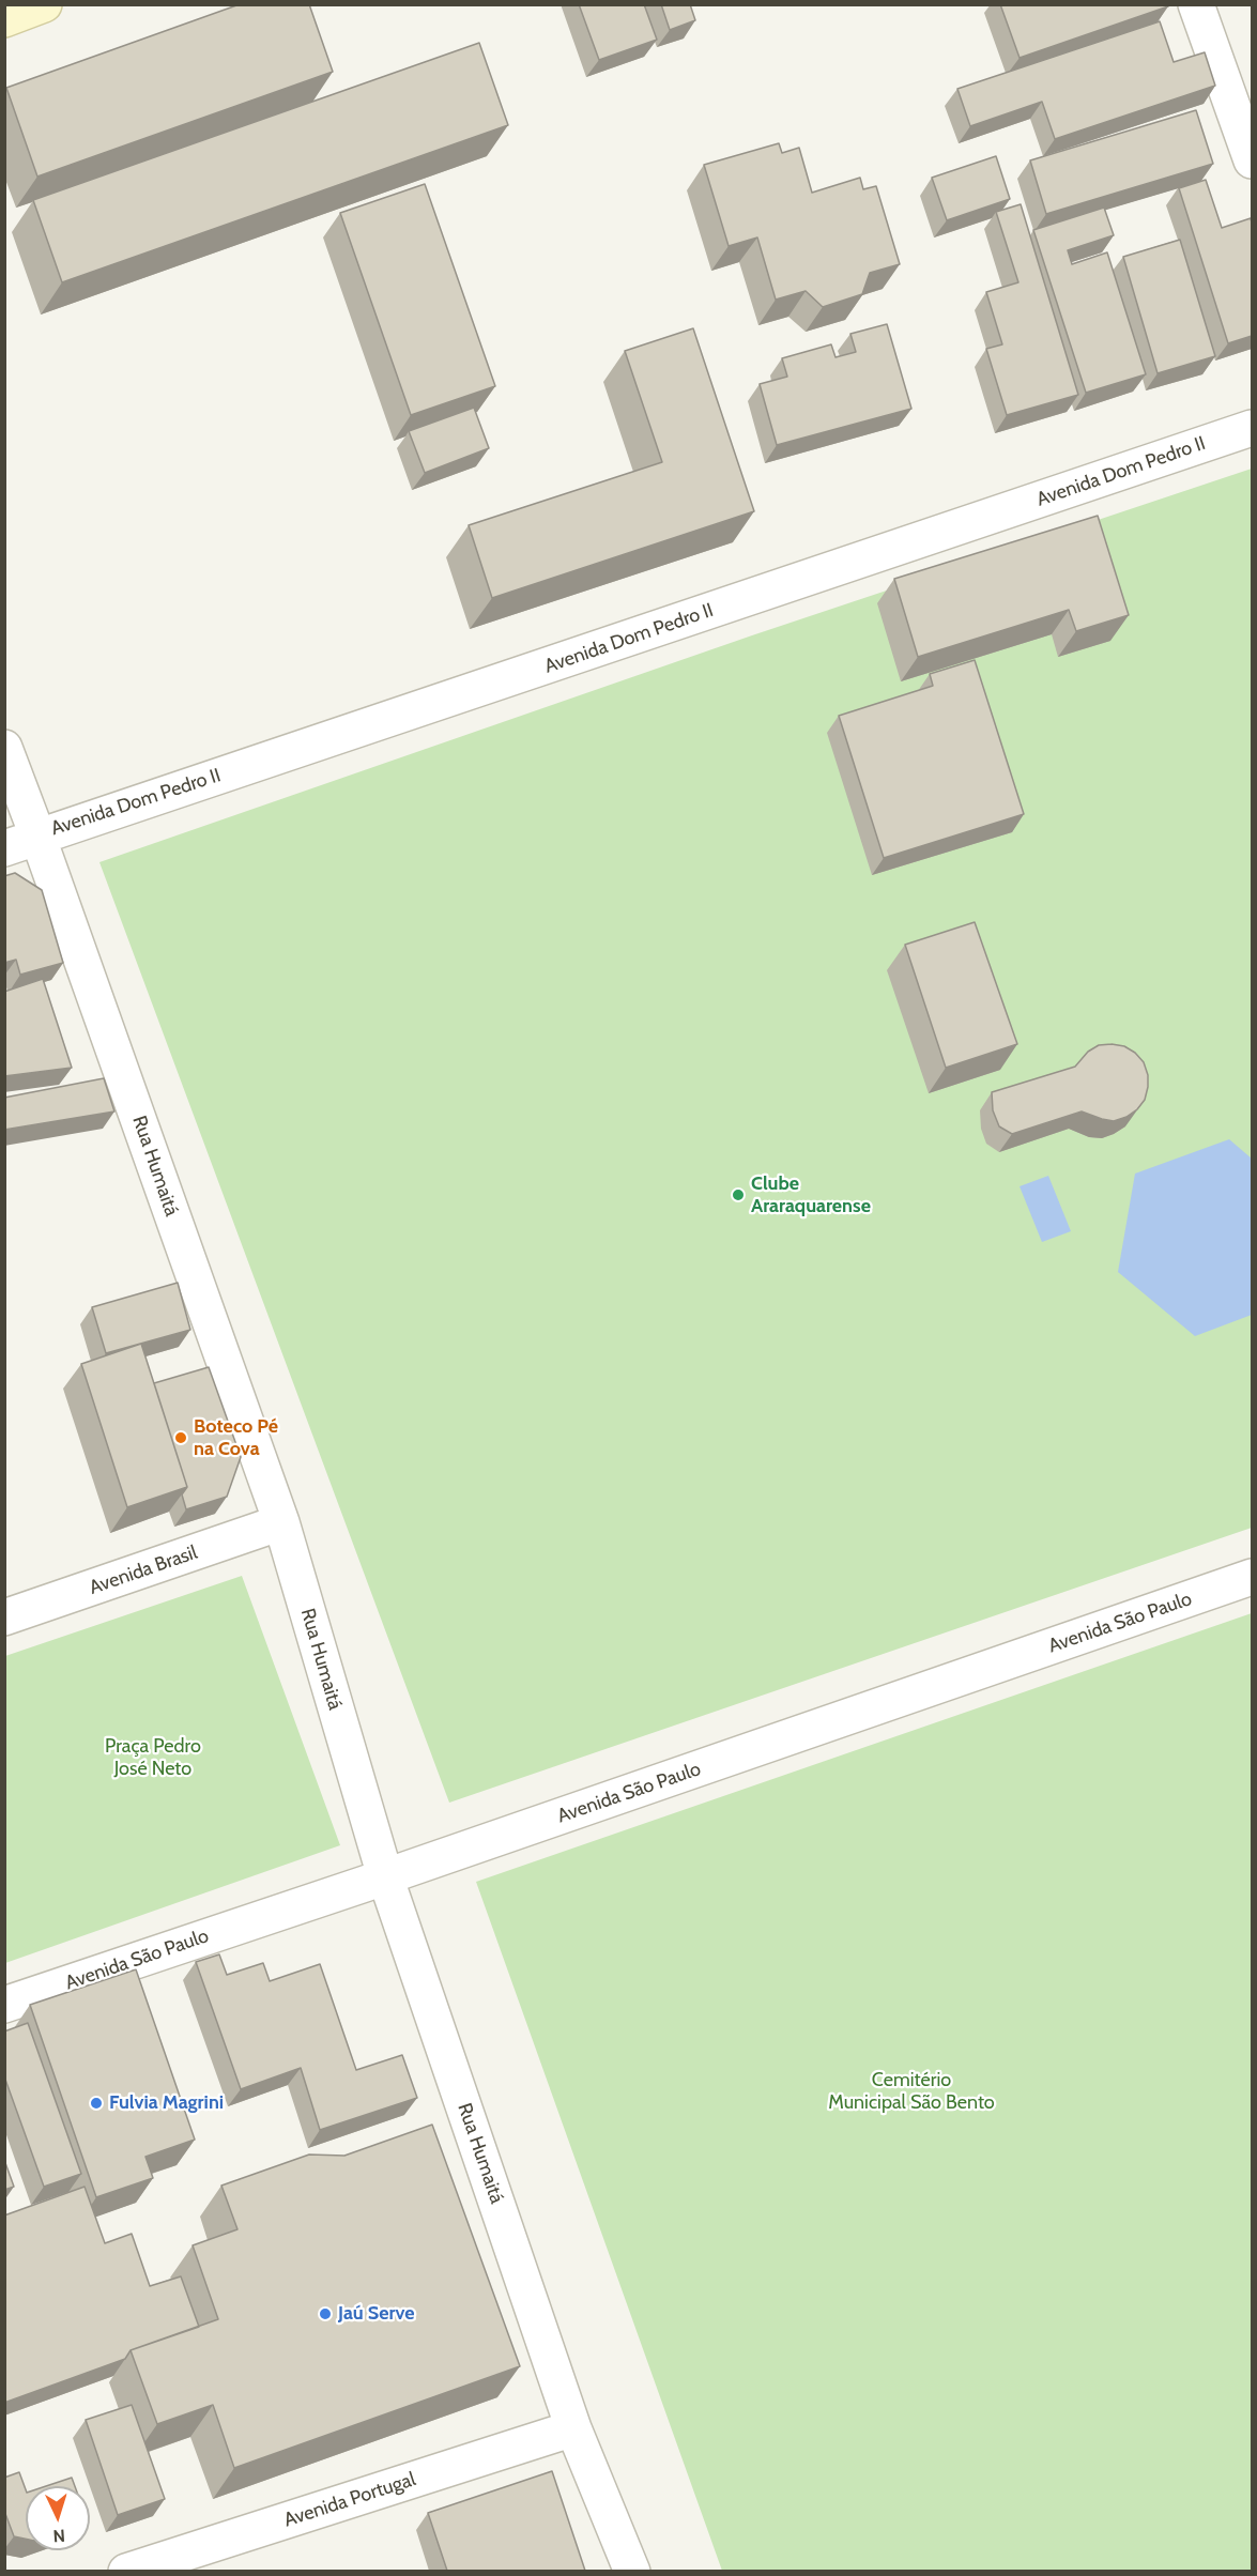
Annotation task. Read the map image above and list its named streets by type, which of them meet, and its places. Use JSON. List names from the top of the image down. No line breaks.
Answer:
{"streets":{"street":["Avenida Dom Pedro II","Rua Humaitá","Avenida Brasil","Avenida São Paulo","Avenida Portugal"]},"crossings":[["Avenida Dom Pedro II","Rua Humaitá"],["Rua Humaitá","Avenida Brasil"],["Rua Humaitá","Avenida São Paulo"],["Rua Humaitá","Avenida Portugal"]],"parks":["Praça Pedro José Neto","Cemitério Municipal São Bento"],"places":["Clube Araraquarense","Boteco Pé na Cova","Fulvia Magrini","Jaú Serve"],"north":"bottom"}
